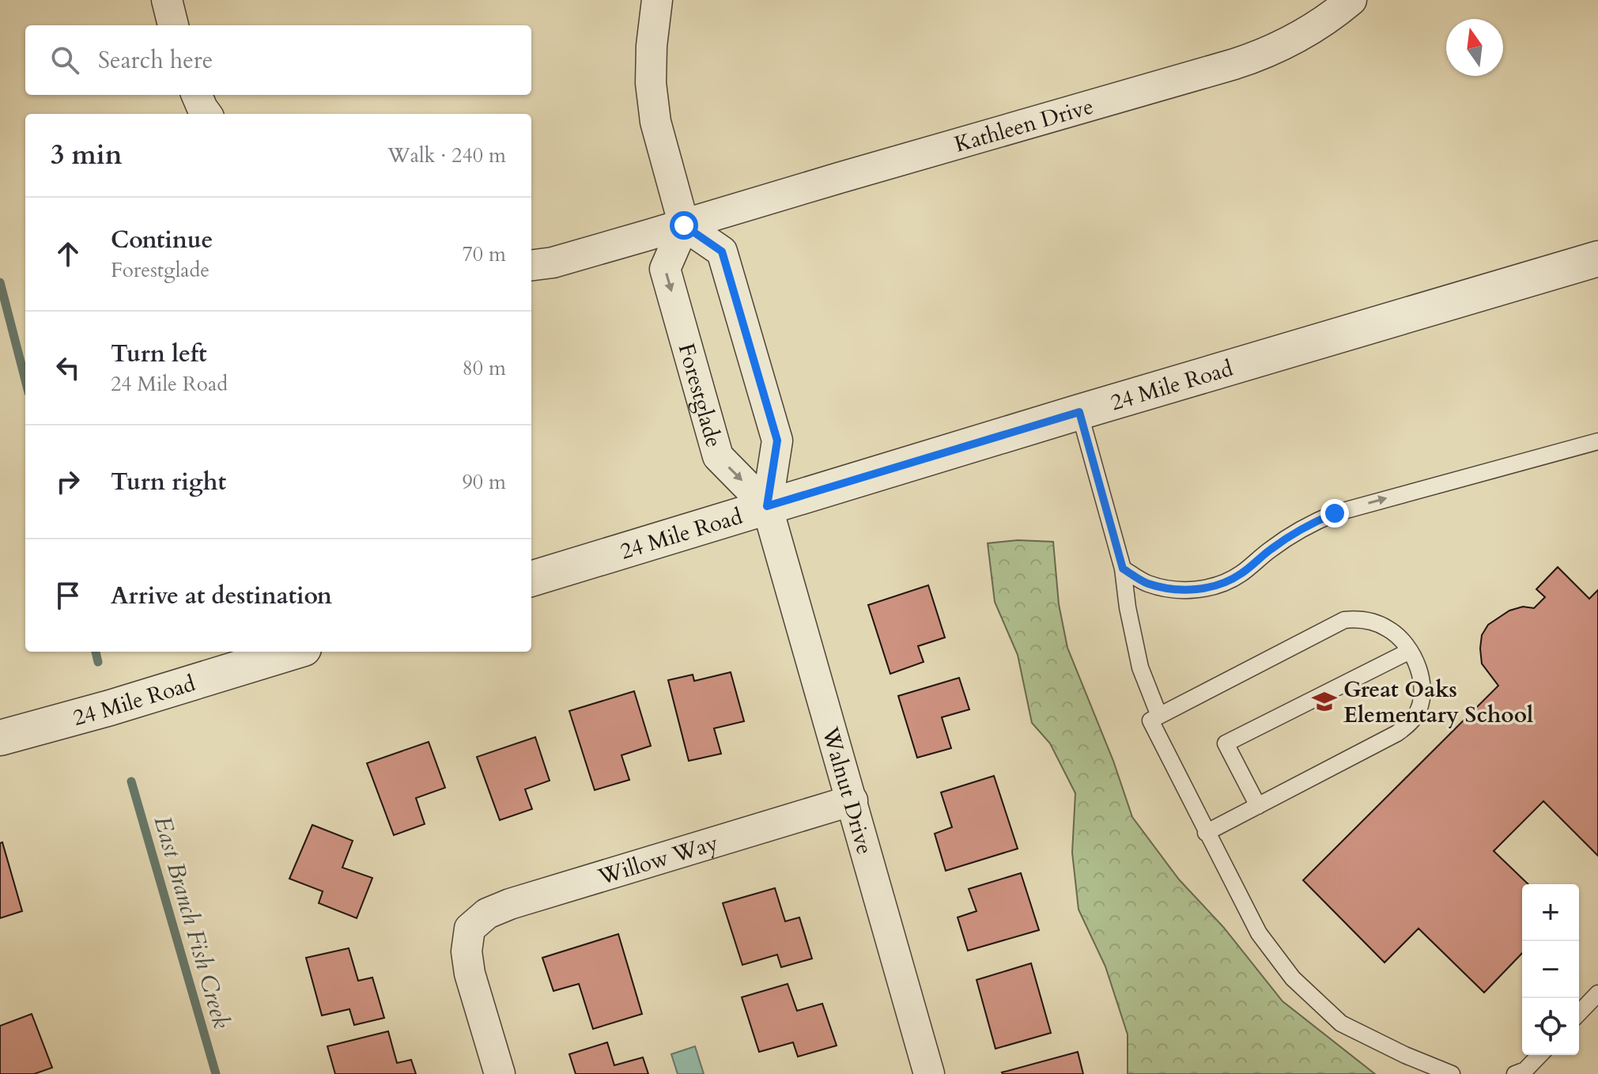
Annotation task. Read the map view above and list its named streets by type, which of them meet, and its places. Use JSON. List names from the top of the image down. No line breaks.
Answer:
{"streets":{"street":["Kathleen Drive","24 Mile Road","Forestglade","Walnut Drive","Willow Way"]},"crossings":[["Kathleen Drive","Forestglade"],["24 Mile Road","Forestglade"],["24 Mile Road","Walnut Drive"],["Forestglade","Walnut Drive"],["Walnut Drive","Willow Way"]],"water":["East Branch Fish Creek"],"places":{"school or university":["Great Oaks Elementary School"]},"north":"top","page":{"search":"Search here","heading":["3 min","Walk · 240 m"],"list":[["Continue","Forestglade","70 m"],["Turn left","24 Mile Road","80 m"],["Turn right","90 m"],"Arrive at destination"],"map_buttons":["+","−"]}}
